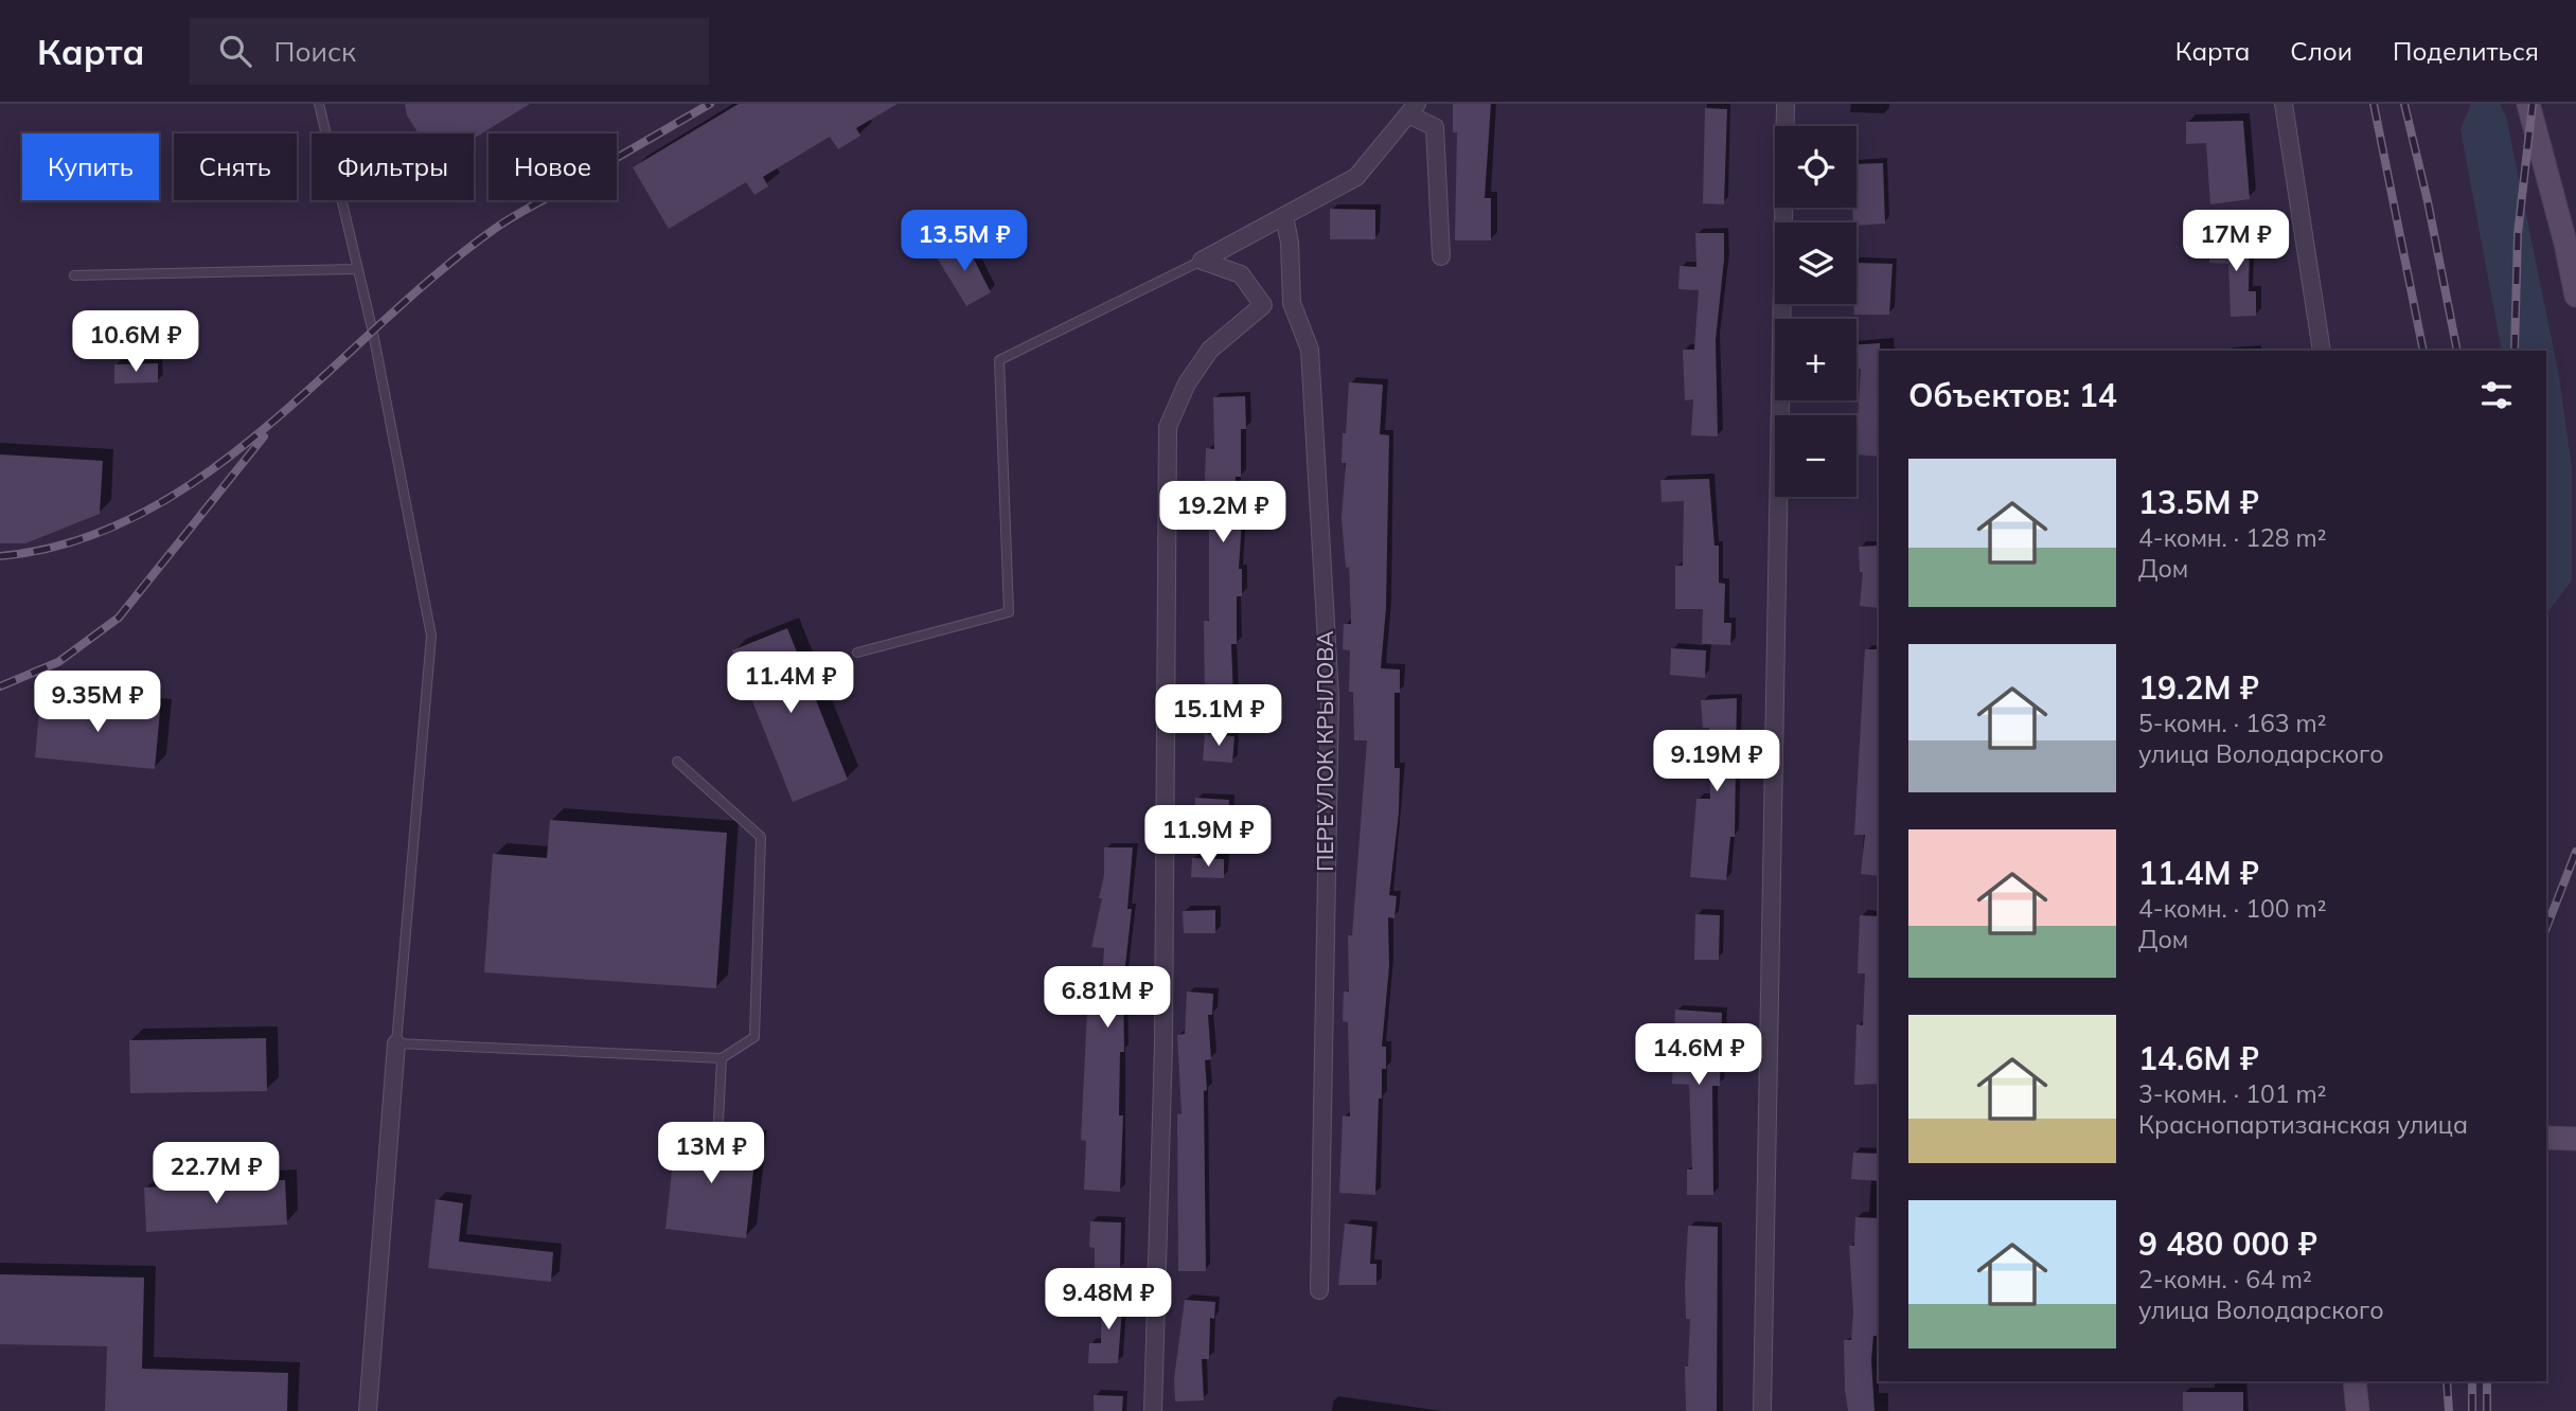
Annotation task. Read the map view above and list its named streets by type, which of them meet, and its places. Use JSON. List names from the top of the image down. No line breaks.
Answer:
{"streets":{"street":["ПЕРЕУЛОК КРЫЛОВА"]},"page":{"header":"Карта","search":"Поиск","nav":["Карта","Слои","Поделиться"],"map_buttons":["+","−"],"chip":["Купить","Снять","Фильтры","Новое"],"price":["13.5M ₽","17M ₽","10.6M ₽","19.2M ₽","11.4M ₽","9.35M ₽","15.1M ₽","9.19M ₽","11.9M ₽","6.81M ₽","14.6M ₽","13M ₽","22.7M ₽","9.48M ₽"],"heading":"Объектов: 14","list":[{"name":"13.5M ₽","note":"4-комн. · 128 m² · Дом"},{"name":"19.2M ₽","note":"5-комн. · 163 m² · улица Володарского"},{"name":"11.4M ₽","note":"4-комн. · 100 m² · Дом"},{"name":"14.6M ₽","note":"3-комн. · 101 m² · Краснопартизанская улица"},{"name":"9 480 000 ₽","note":"2-комн. · 64 m² · улица Володарского"}]}}
